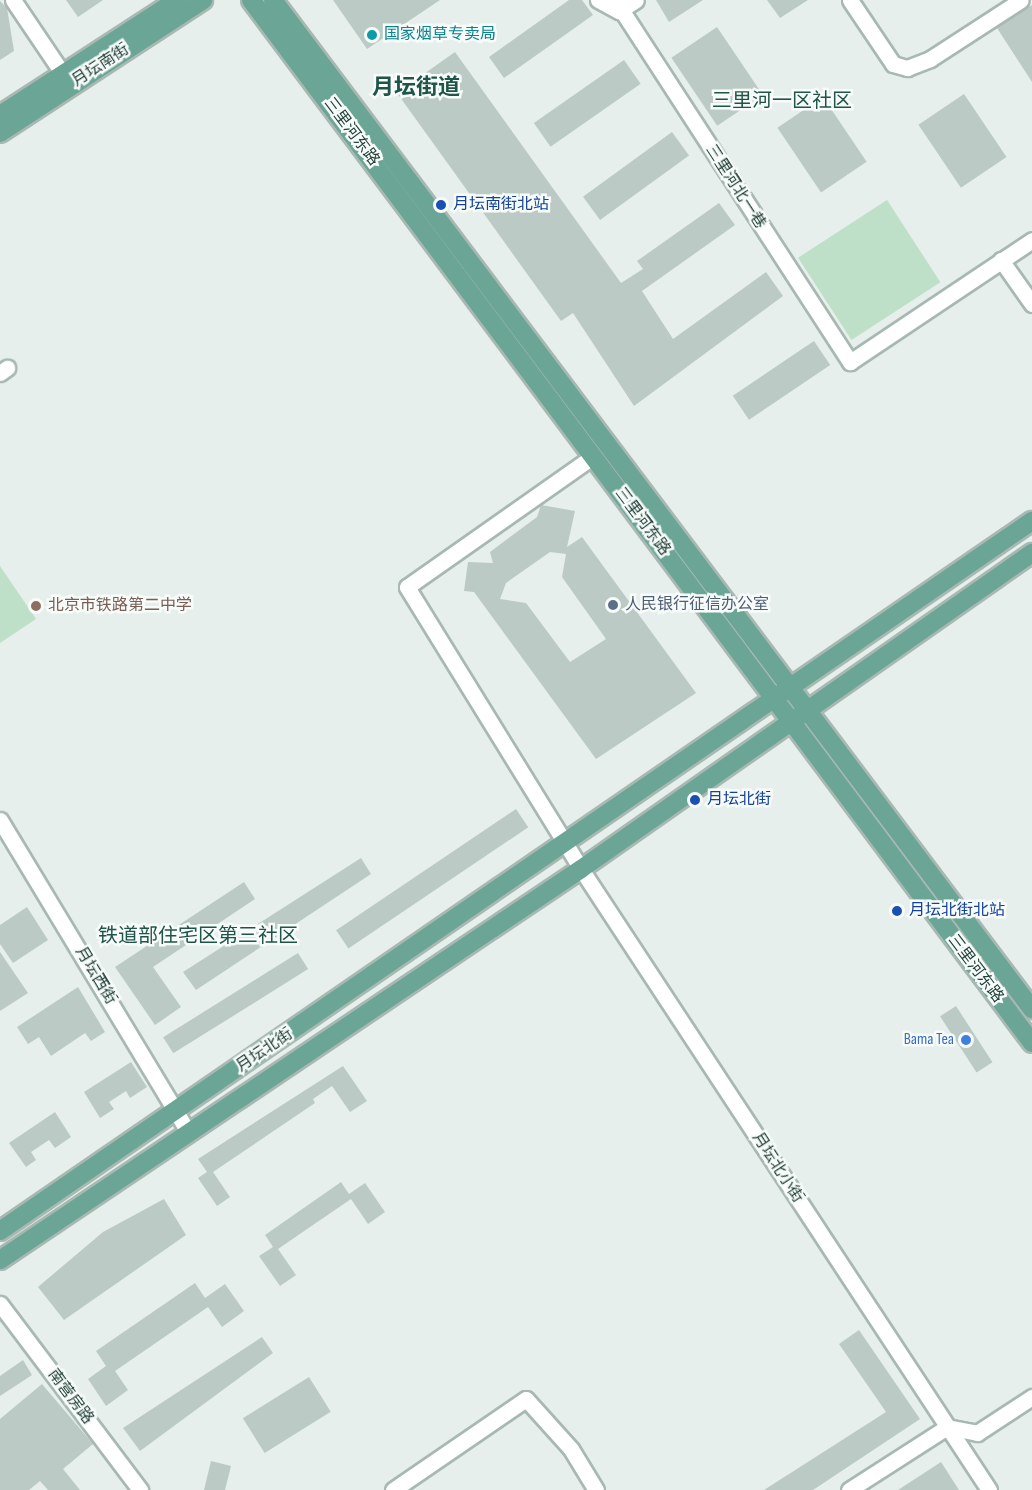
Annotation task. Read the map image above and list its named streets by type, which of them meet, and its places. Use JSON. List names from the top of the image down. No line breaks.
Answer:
{"streets":{"main road":["月坛南街","三里河东路","月坛北街"],"street":["三里河北一巷","月坛西街","月坛北小街","南营房路"]},"crossings":[["三里河东路","月坛北街"],["三里河东路","月坛北小街"],["月坛西街","月坛北街"],["月坛北街","月坛北小街"]],"districts":["月坛街道","三里河一区社区","铁道部住宅区第三社区"],"places":["国家烟草专卖局","月坛南街北站","人民银行征信办公室","北京市铁路第二中学","月坛北街","月坛北街北站","Bama Tea"]}
